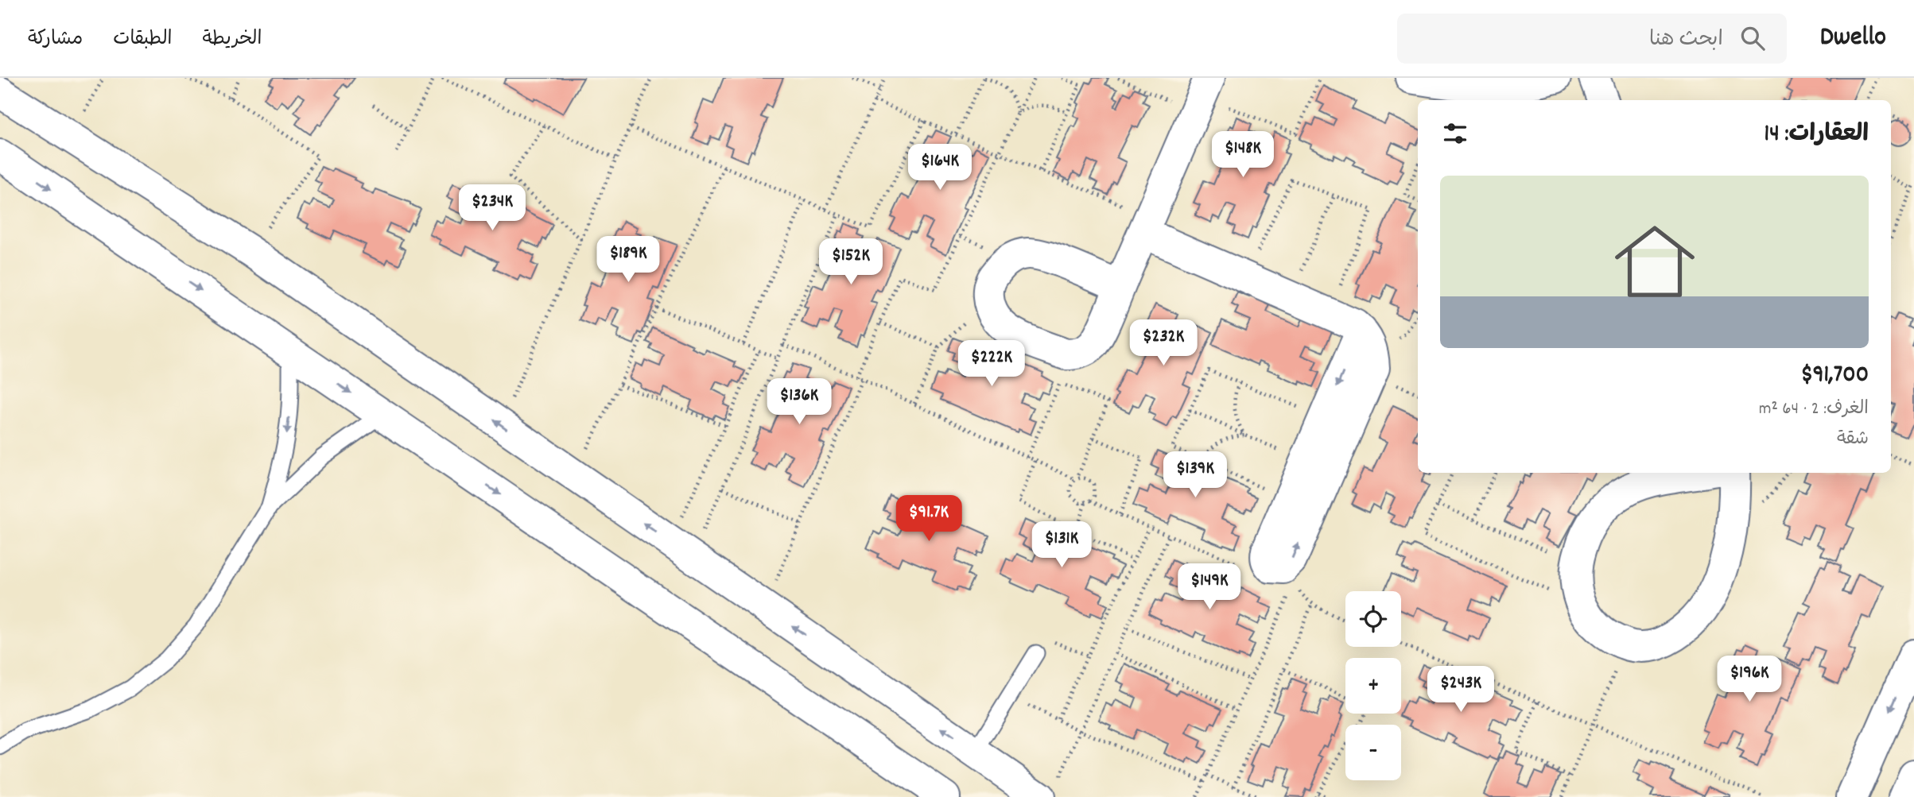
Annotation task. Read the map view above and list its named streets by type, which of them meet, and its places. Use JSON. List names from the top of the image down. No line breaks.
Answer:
{"page":{"header":"Dwello","search":"ابحث هنا","nav":["الخريطة","الطبقات","مشاركة"],"heading":"العقارات: 14","price":["$148K","$164K","$234K","$189K","$152K","$232K","$222K","$136K","$139K","$91.7K","$131K","$149K","$196K","$243K"],"list":[{"name":"$91,700","note":"الغرف: 2 · 64 m² · شقة"}],"map_buttons":["+","−"]}}
